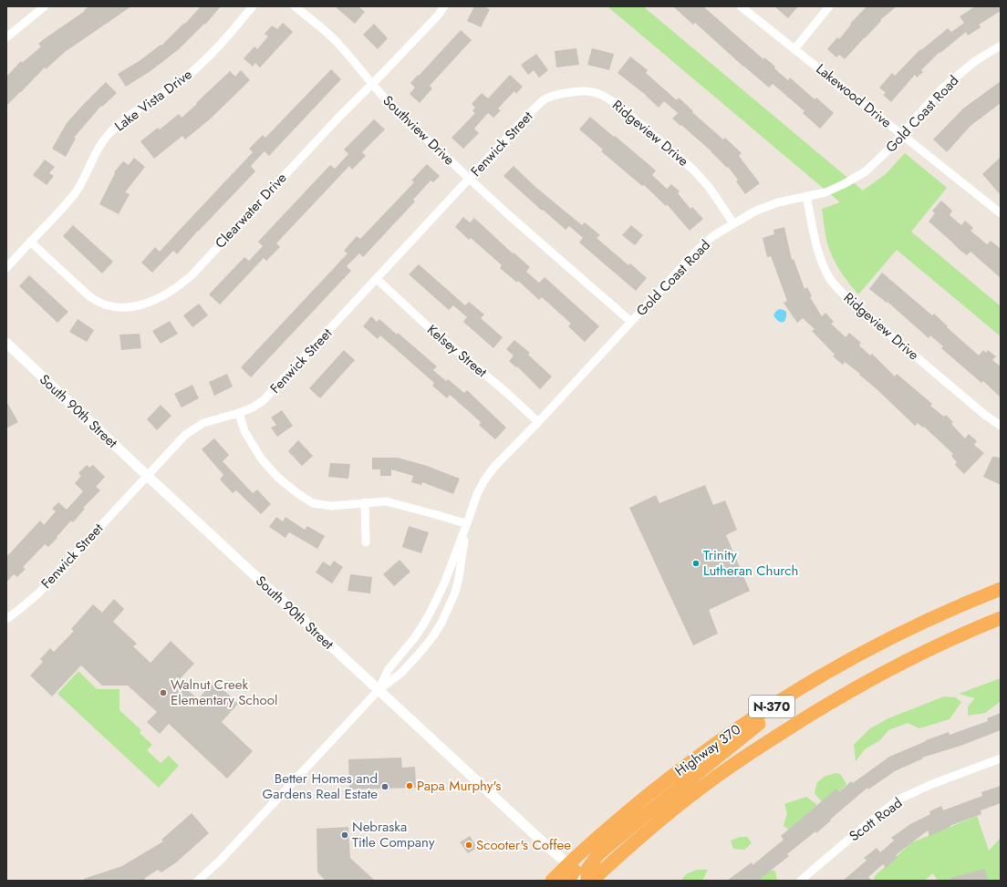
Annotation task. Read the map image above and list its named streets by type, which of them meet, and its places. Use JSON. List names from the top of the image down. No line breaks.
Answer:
{"streets":{"highway":["N-370","Highway 370"],"street":["Lakewood Drive","Lake Vista Drive","Gold Coast Road","Southview Drive","Ridgeview Drive","Fenwick Street","Clearwater Drive","Kelsey Street","South 90th Street","Scott Road"]},"crossings":[["Lakewood Drive","Gold Coast Road"],["Lake Vista Drive","Clearwater Drive"],["Gold Coast Road","Southview Drive"],["Gold Coast Road","Ridgeview Drive"],["Gold Coast Road","Kelsey Street"],["Gold Coast Road","South 90th Street"],["Southview Drive","Fenwick Street"],["Southview Drive","Clearwater Drive"],["Ridgeview Drive","Fenwick Street"],["Fenwick Street","Kelsey Street"],["Fenwick Street","South 90th Street"],["South 90th Street","Highway 370"]],"places":["Trinity Lutheran Church","Walnut Creek Elementary School","Papa Murphy's","Better Homes and Gardens Real Estate","Nebraska Title Company","Scooter's Coffee"]}
